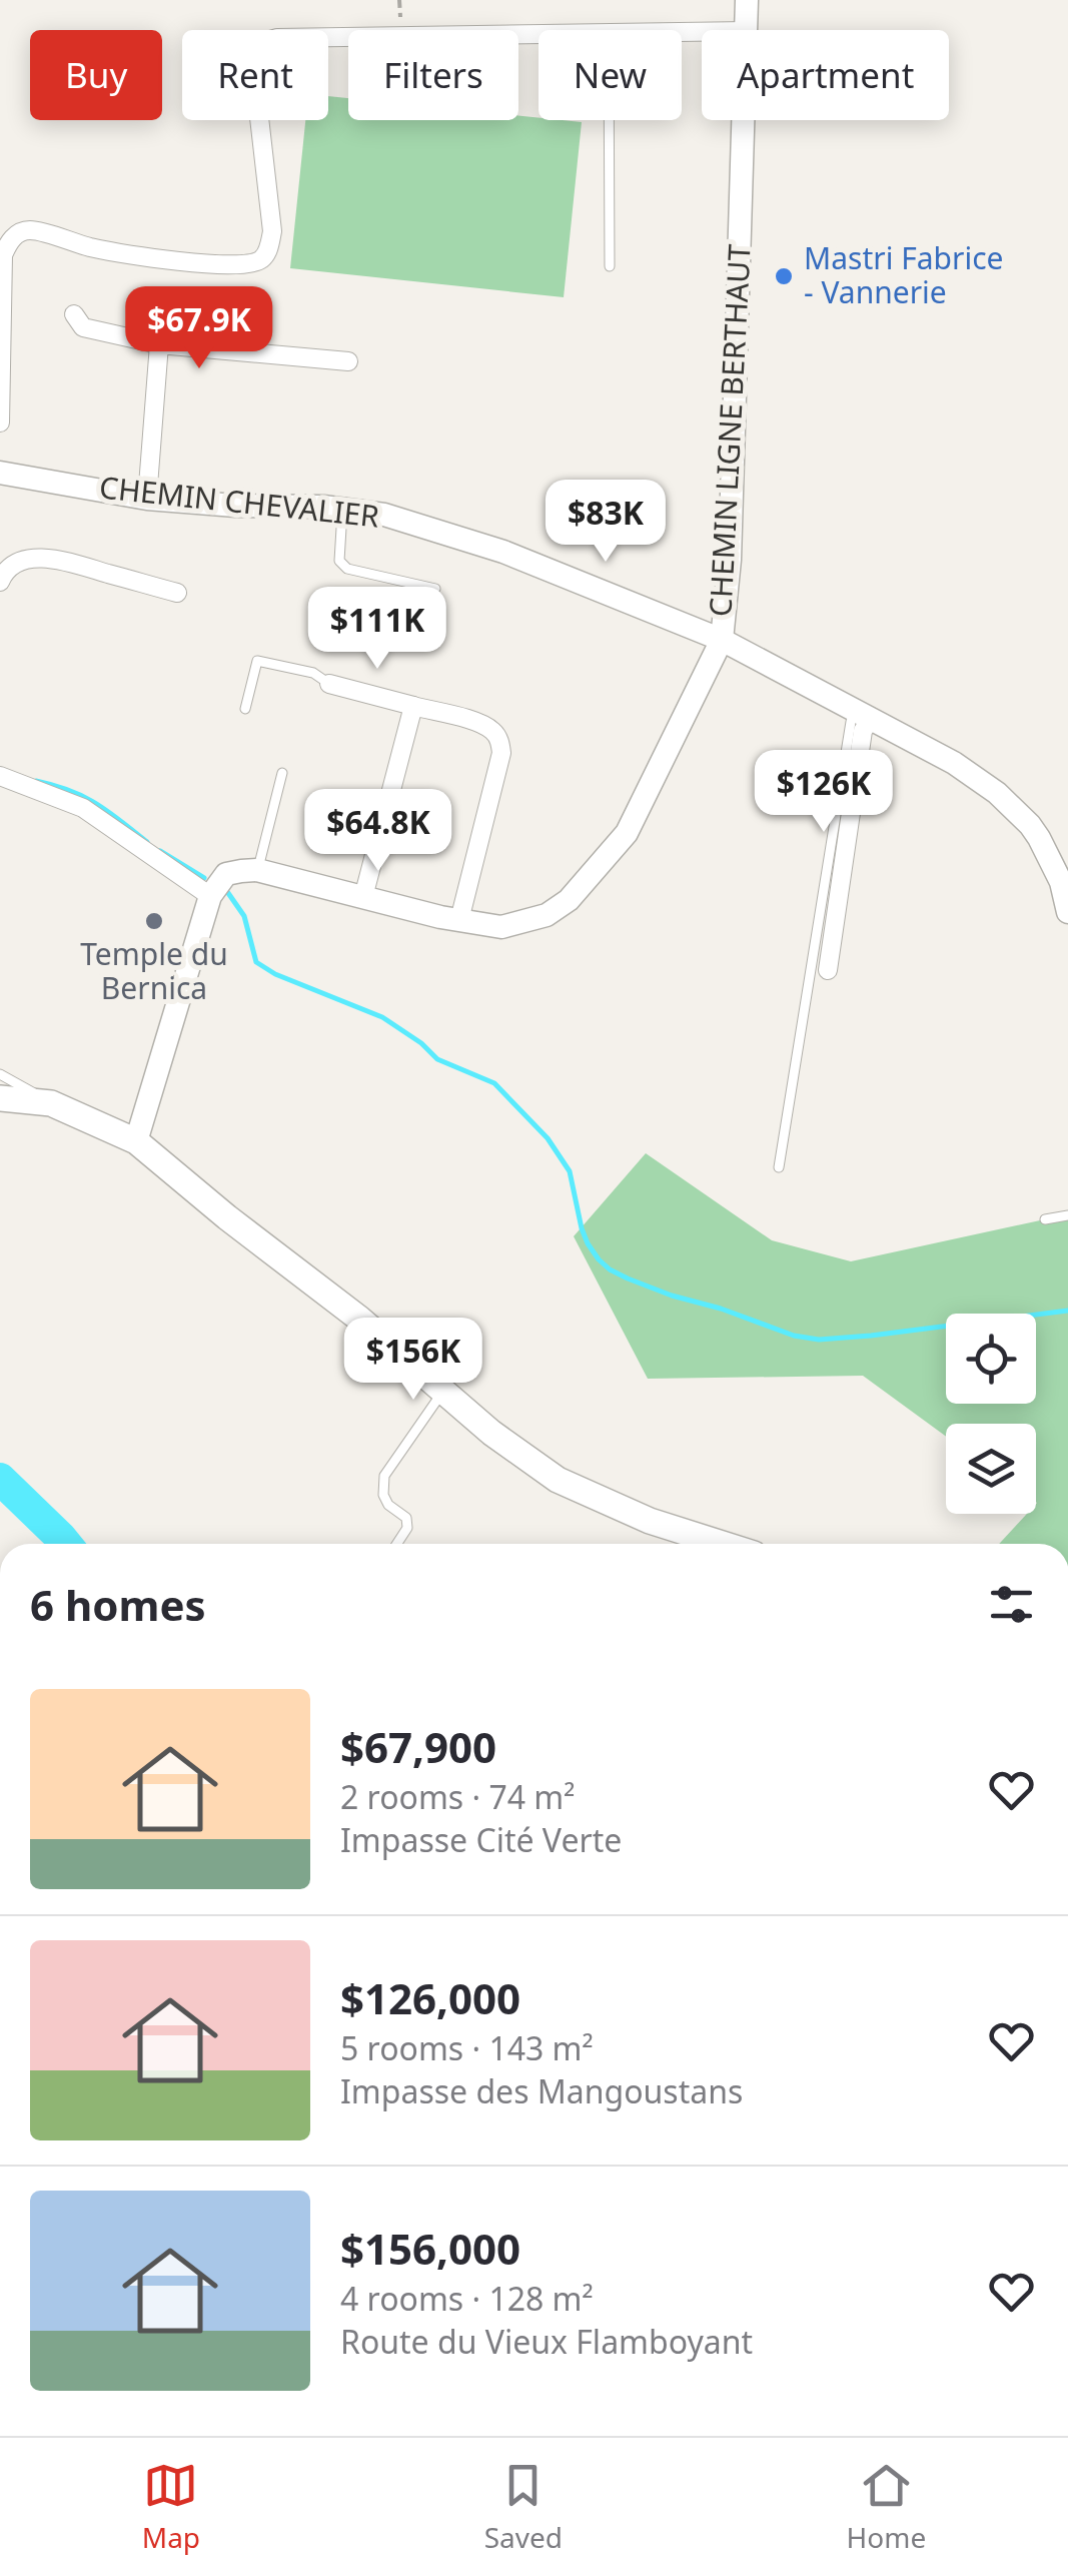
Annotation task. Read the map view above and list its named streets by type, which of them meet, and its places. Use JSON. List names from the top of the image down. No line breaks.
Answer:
{"streets":{"street":["CHEMIN LIGNE BERTHAUT","CHEMIN CHEVALIER"]},"crossings":[["CHEMIN LIGNE BERTHAUT","CHEMIN CHEVALIER"]],"places":["Mastri Fabrice - Vannerie","Temple du Bernica"],"page":{"chip":["Buy","Rent","Filters","New","Apartment"],"price":["$67.9K","$83K","$111K","$126K","$64.8K","$156K"],"heading":"6 homes","list":[{"name":"$67,900","note":"2 rooms · 74 m² · Impasse Cité Verte"},{"name":"$126,000","note":"5 rooms · 143 m² · Impasse des Mangoustans"},{"name":"$156,000","note":"4 rooms · 128 m² · Route du Vieux Flamboyant"}],"tabs":["Map","Saved","Home"]}}
